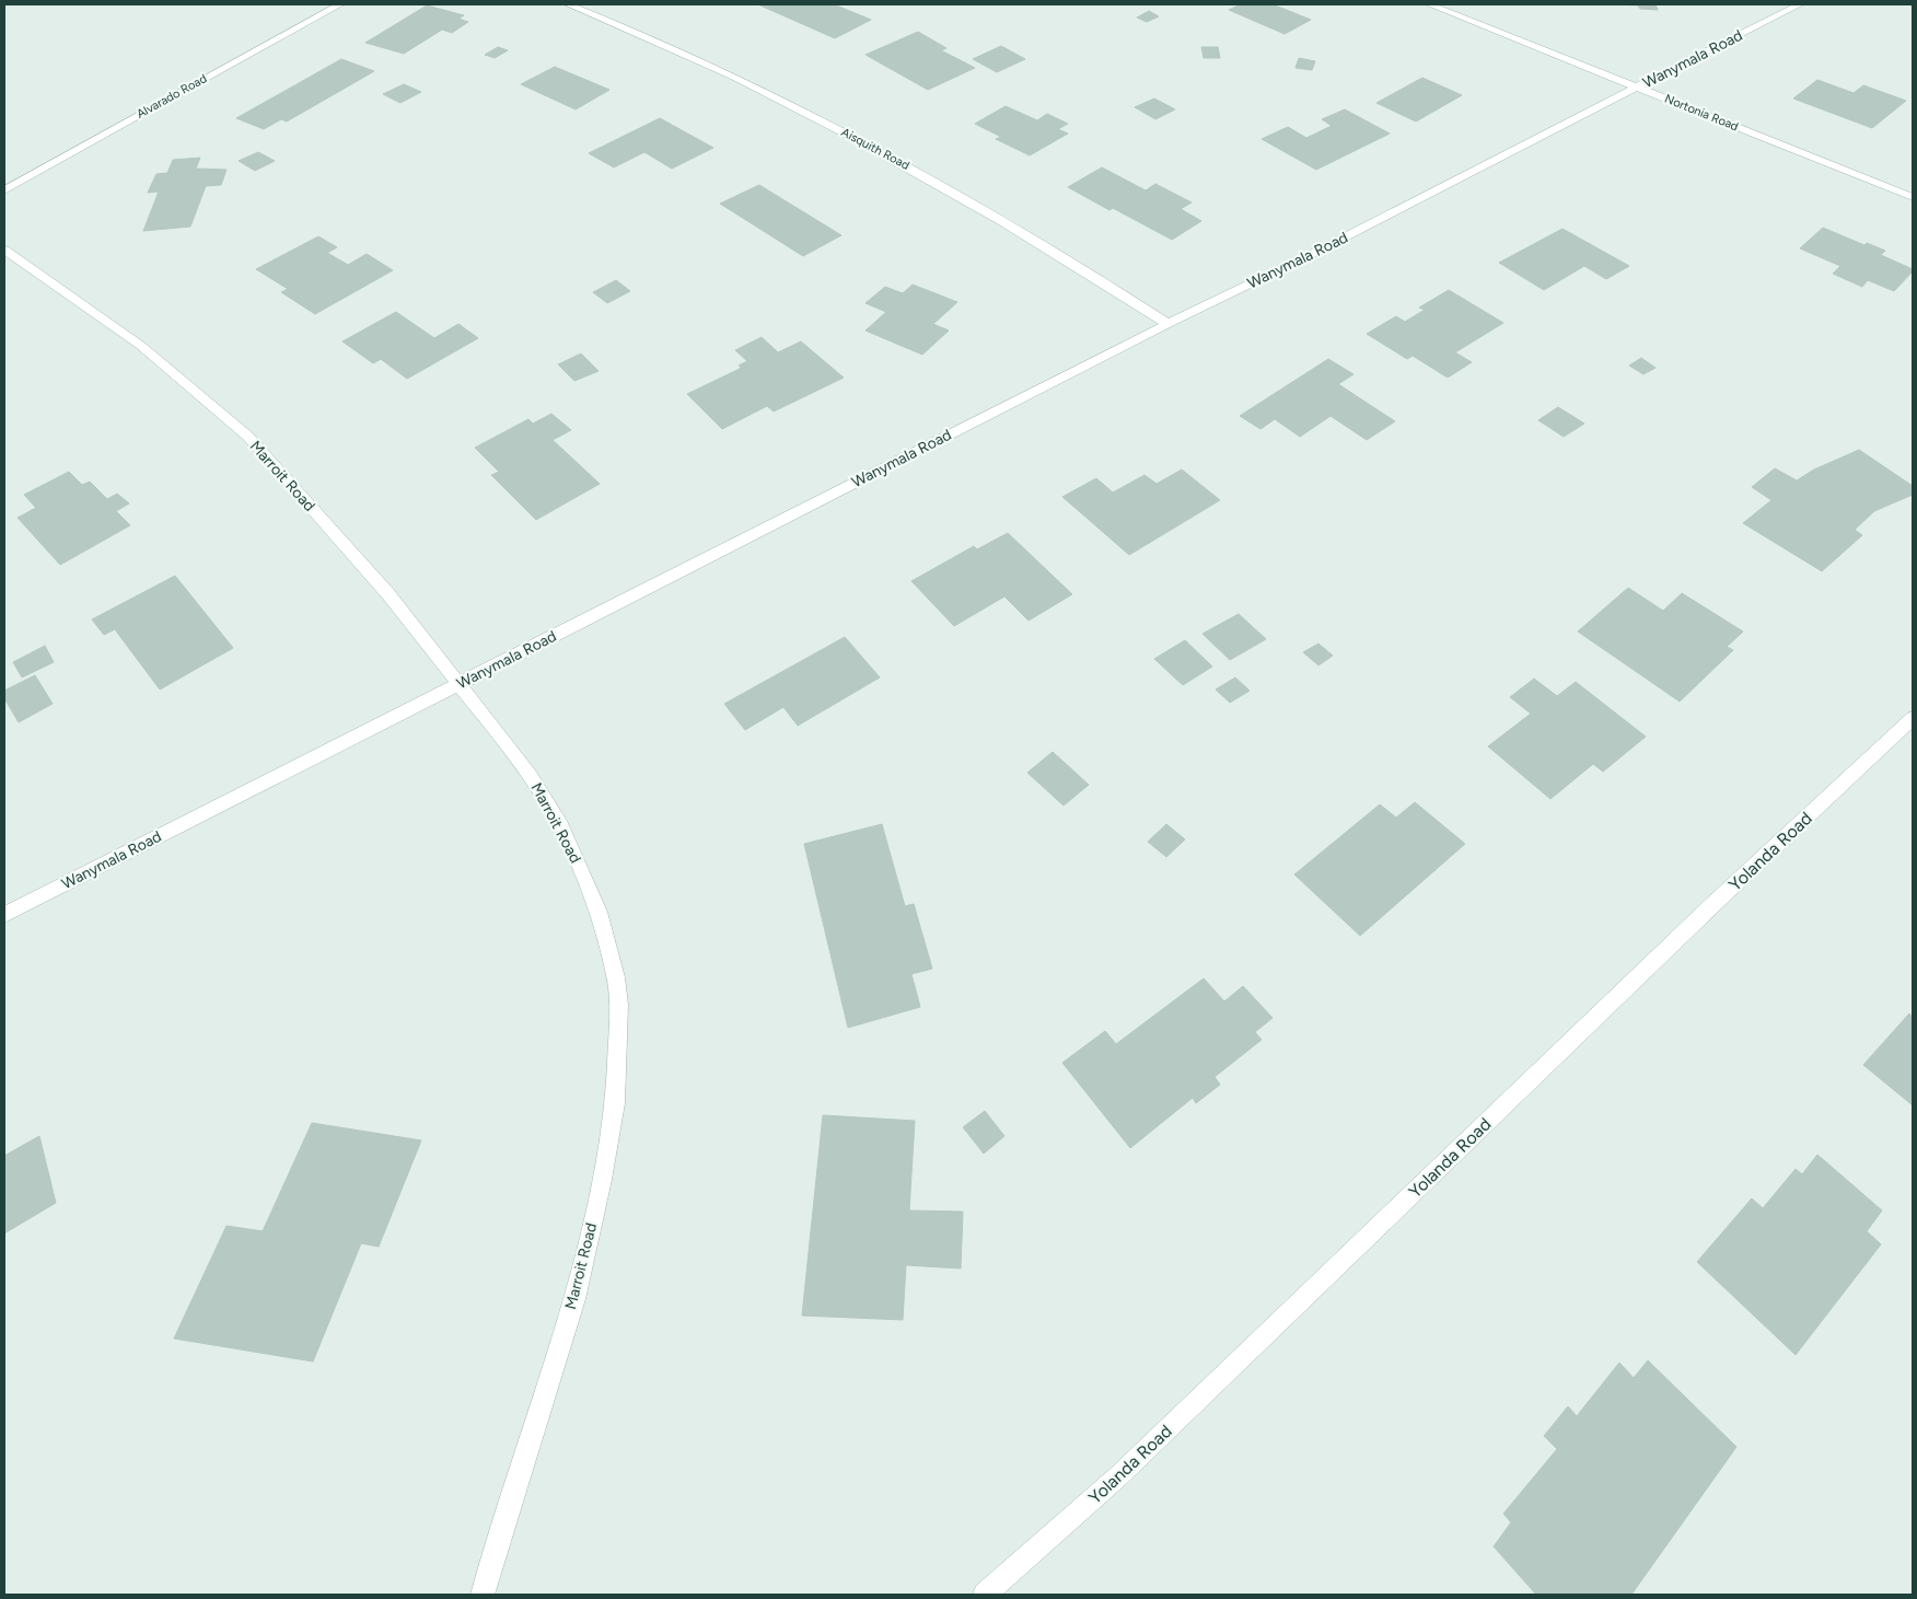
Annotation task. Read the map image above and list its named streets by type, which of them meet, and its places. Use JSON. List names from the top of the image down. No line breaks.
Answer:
{"streets":{"street":["Wanymala Road","Alvarado Road","Nortonia Road","Aisquith Road","Marroit Road","Yolanda Road"]},"crossings":[["Wanymala Road","Nortonia Road"],["Wanymala Road","Aisquith Road"],["Wanymala Road","Marroit Road"]]}
